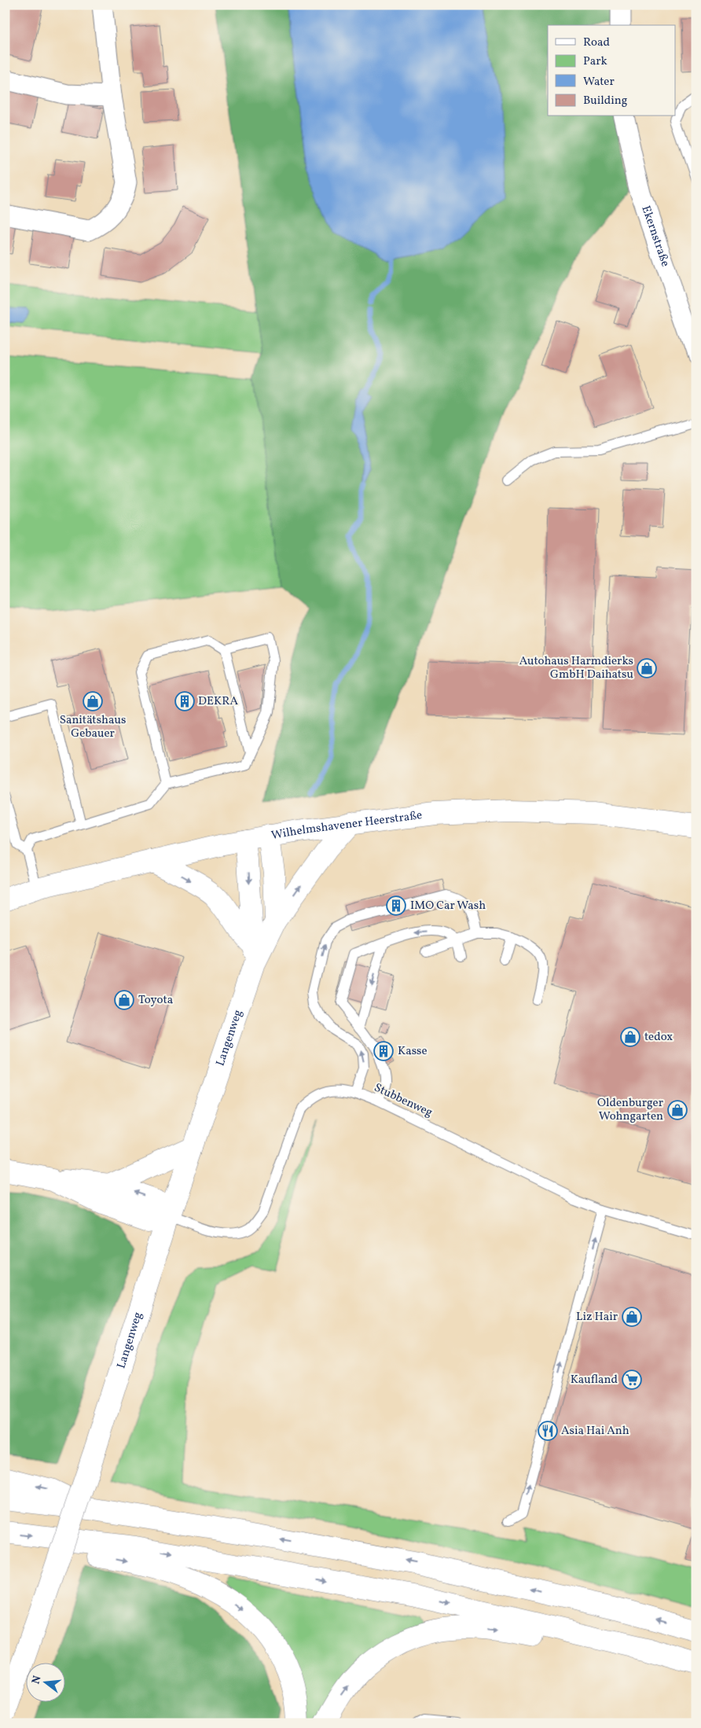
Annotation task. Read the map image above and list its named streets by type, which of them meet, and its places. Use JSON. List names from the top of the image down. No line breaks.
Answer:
{"streets":{"main road":["Wilhelmshavener Heerstraße","Langenweg"],"street":["Ekernstraße"],"lane":["Stubbenweg"]},"crossings":[["Wilhelmshavener Heerstraße","Langenweg"],["Langenweg","Stubbenweg"]],"places":{"shop":["Autohaus Harmdierks GmbH Daihatsu","Sanitätshaus Gebauer","Toyota","tedox","Oldenburger Wohngarten","Liz Hair"],"building":["DEKRA","IMO Car Wash","Kasse"],"supermarket":["Kaufland"],"restaurant":["Asia Hai Anh"]},"legend":["Road","Park","Water","Building"],"north":"left"}
